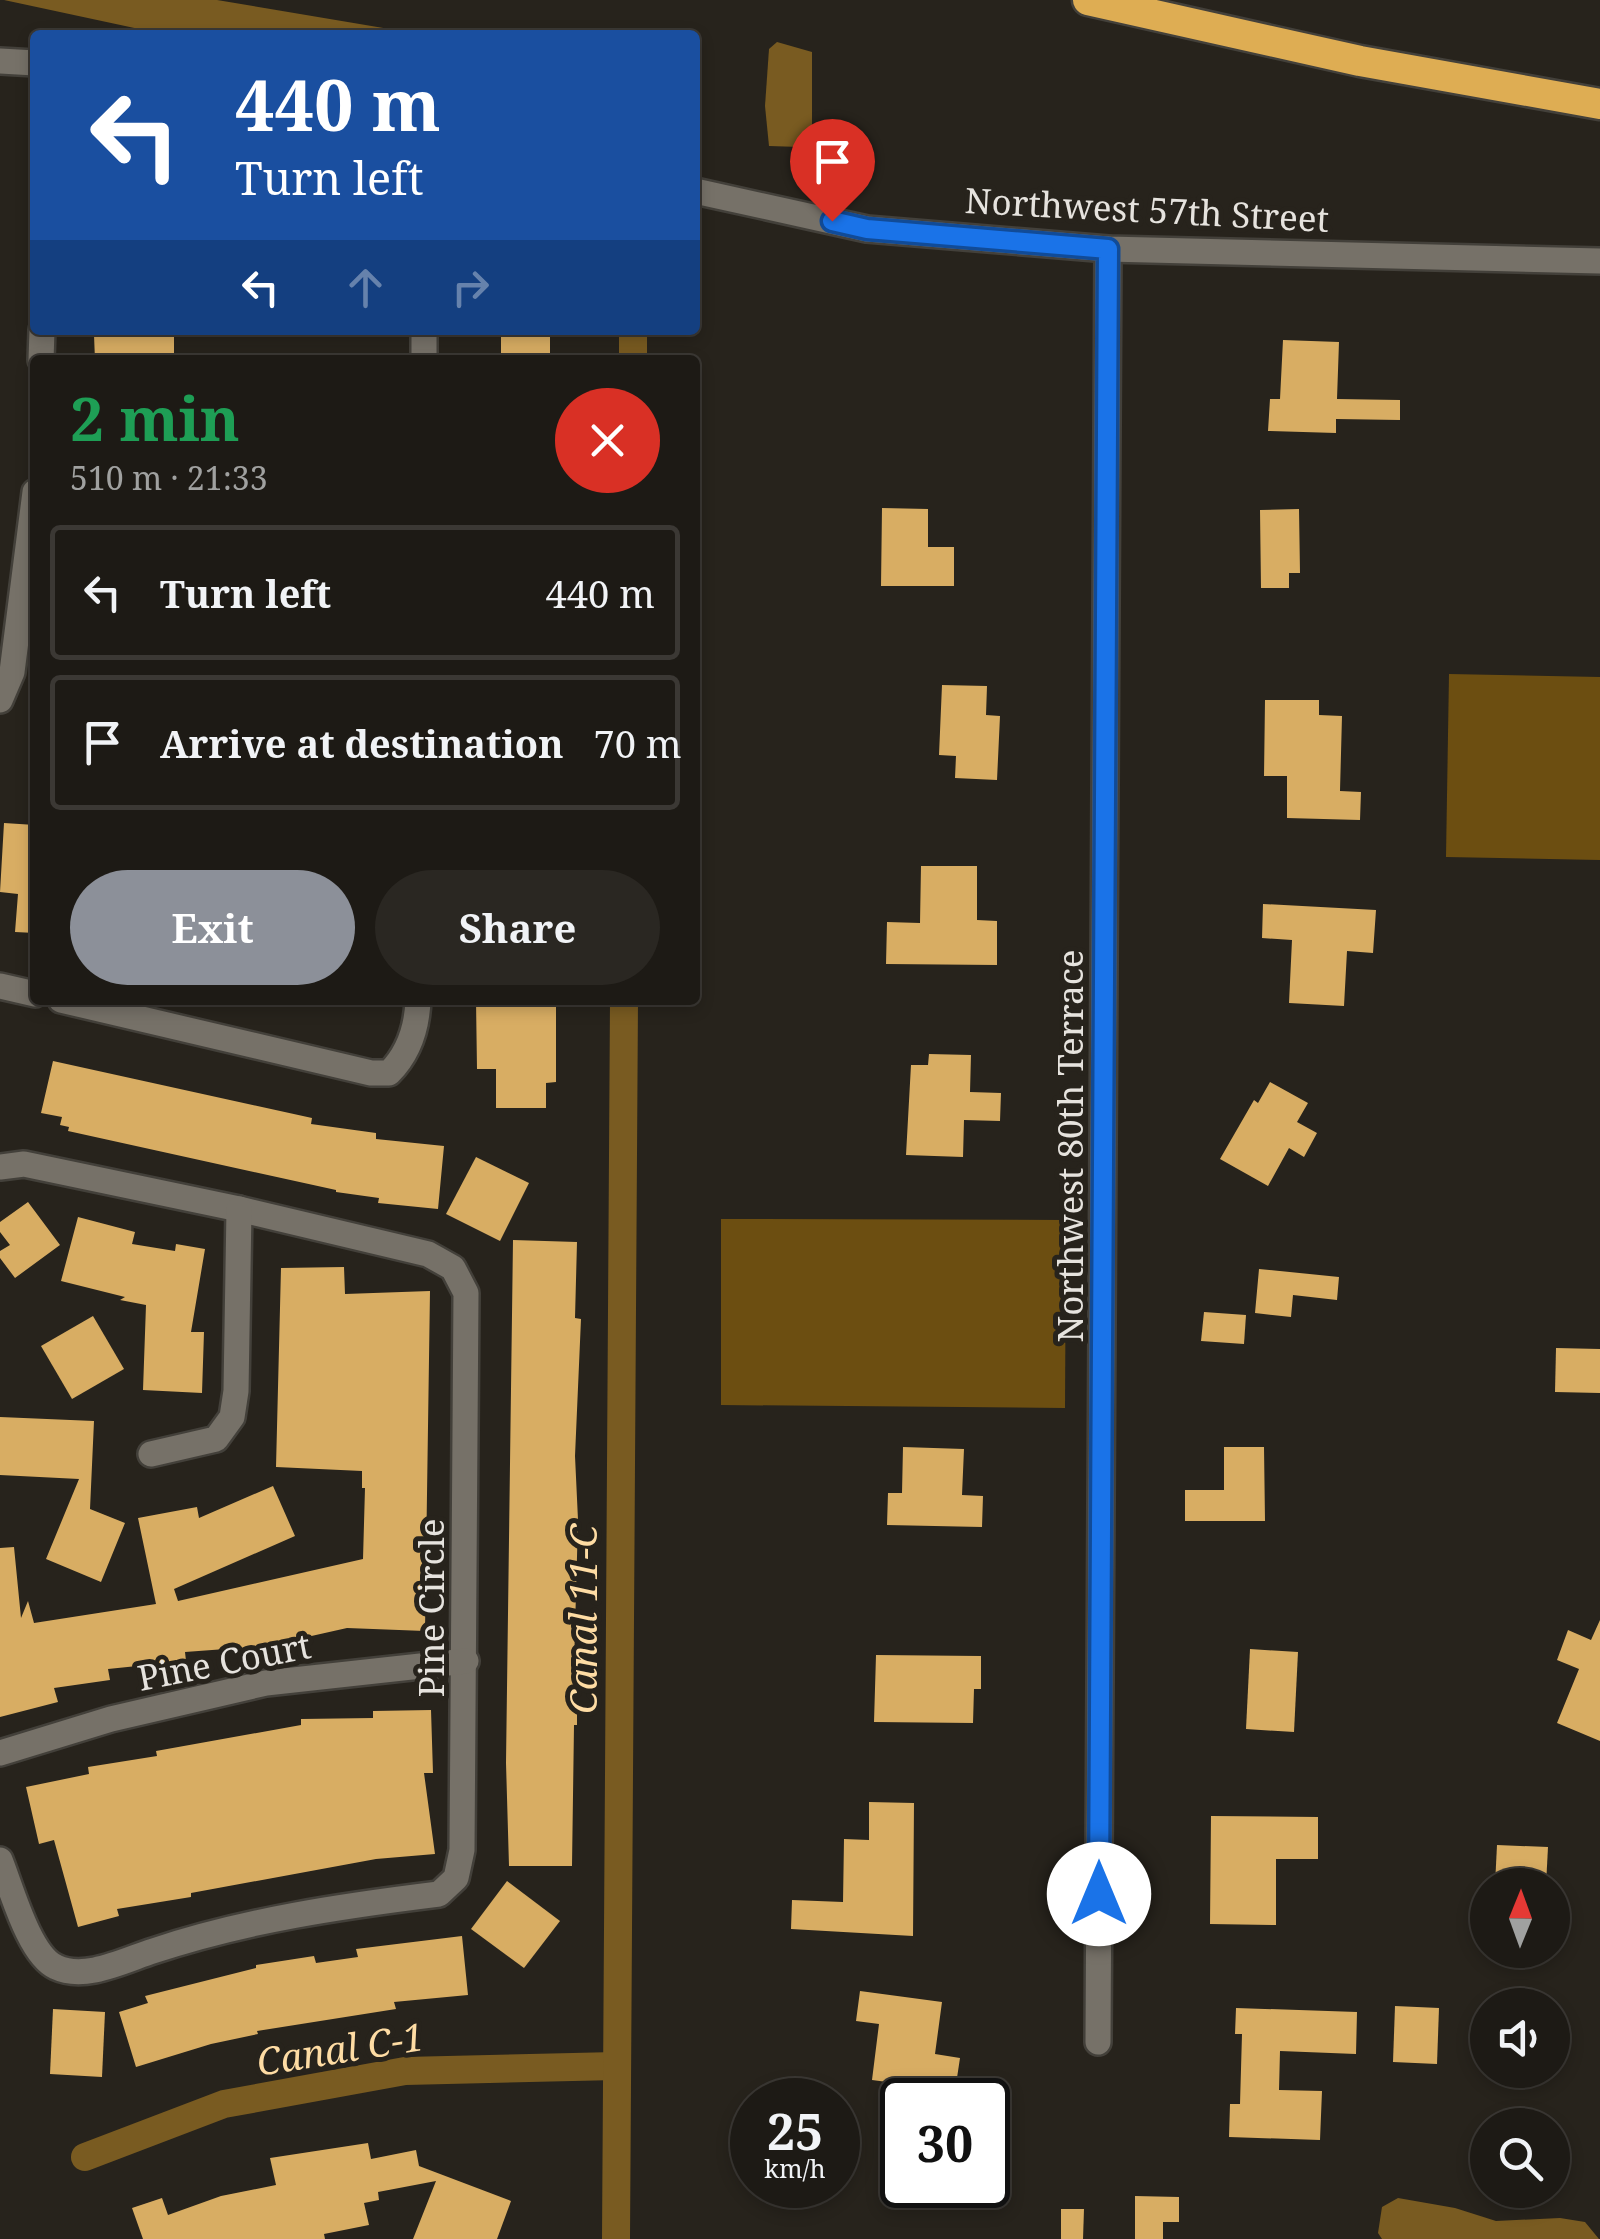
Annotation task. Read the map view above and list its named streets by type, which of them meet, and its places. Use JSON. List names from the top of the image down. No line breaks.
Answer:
{"streets":{"street":["Northwest 57th Street","Northwest 80th Terrace","Pine Circle","Pine Court"]},"crossings":[["Northwest 57th Street","Northwest 80th Terrace"],["Pine Circle","Pine Court"]],"water":["Canal 11-C","Canal C-1"],"north":"top","page":{"turn":["440 m","Turn left"],"heading":["2 min","510 m · 21:33"],"list":[{"name":"Turn left","value":"440 m"},{"name":"Arrive at destination","value":"70 m"}],"buttons":["Exit","Share"],"speed":"25 km/h","limit":"30"}}
